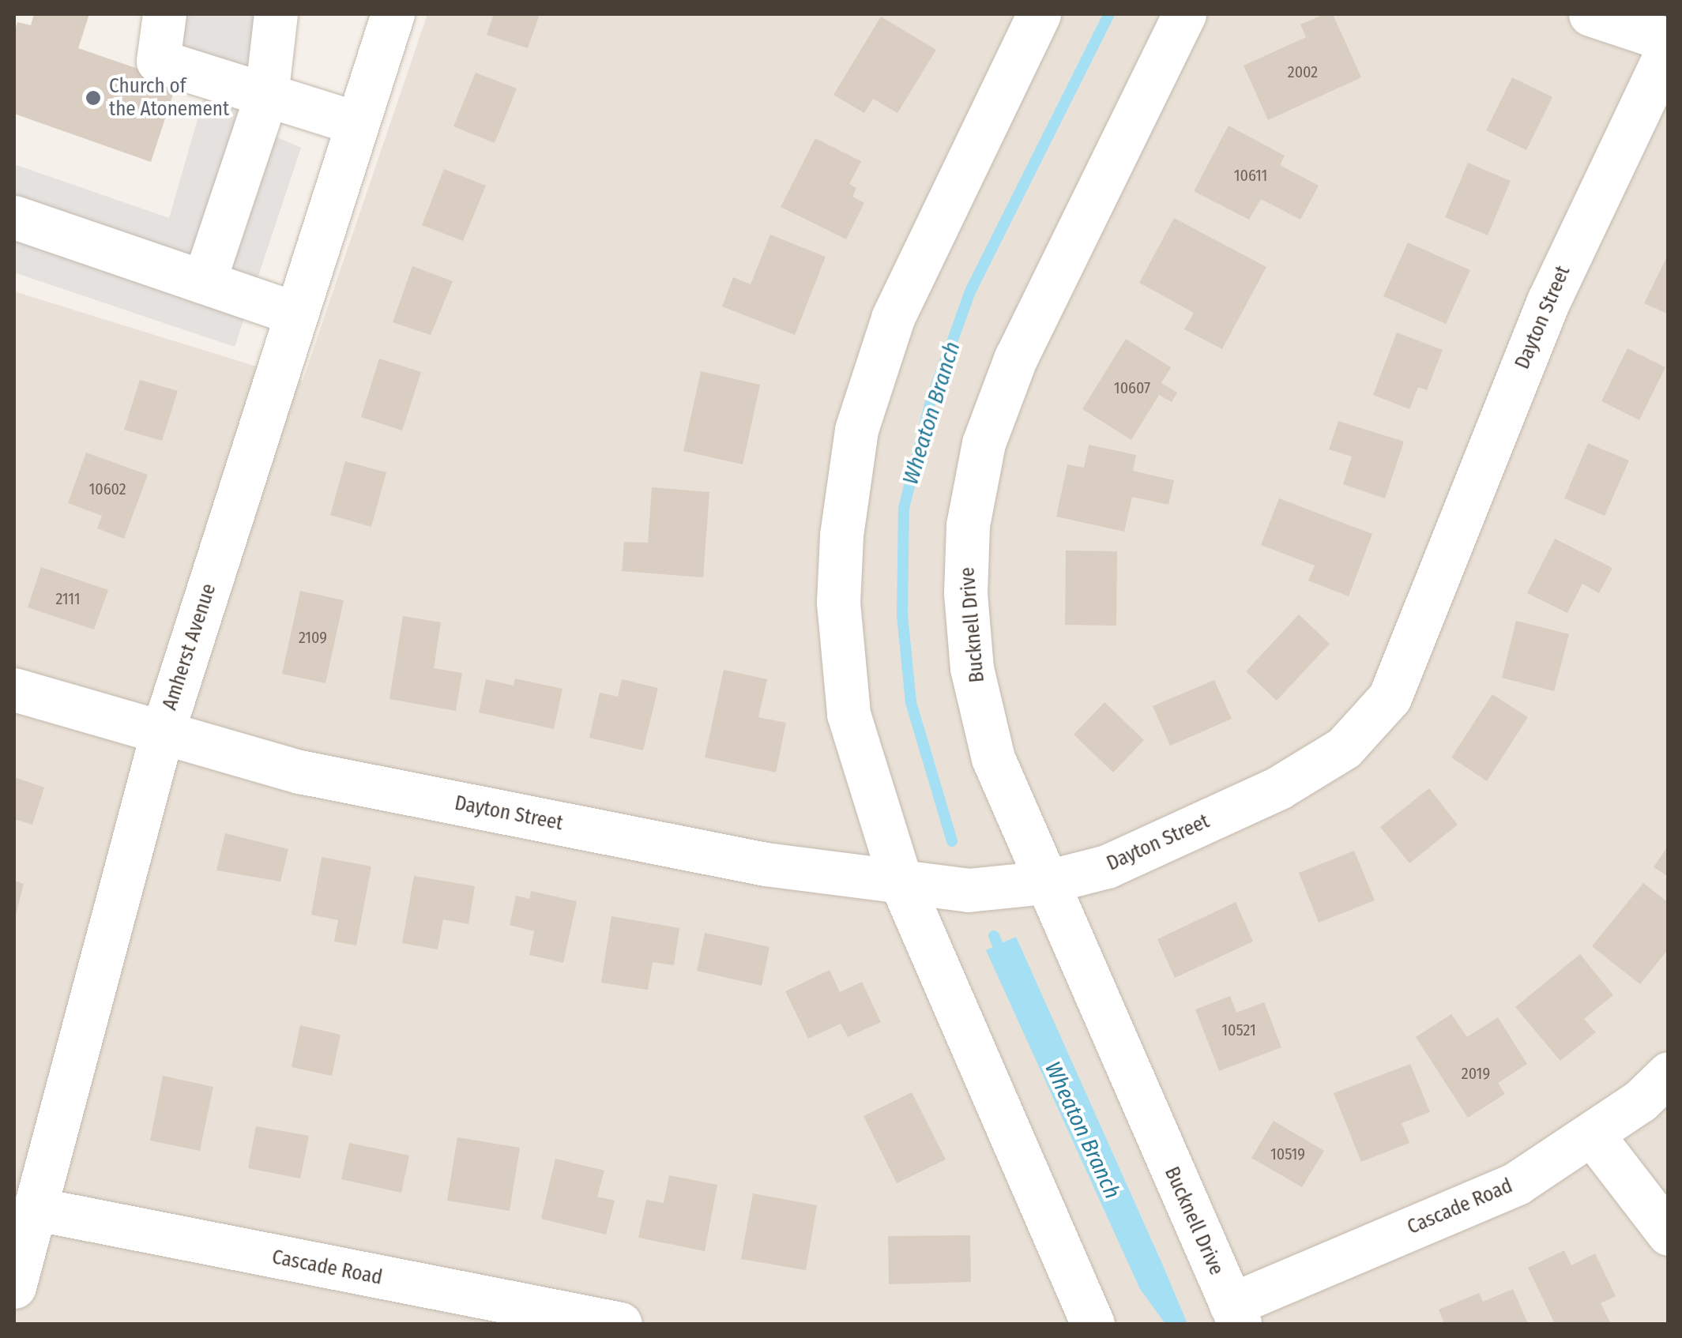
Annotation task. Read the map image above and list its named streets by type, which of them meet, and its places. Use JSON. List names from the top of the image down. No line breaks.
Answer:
{"streets":{"street":["Dayton Street","Bucknell Drive","Amherst Avenue","Cascade Road"]},"crossings":[["Dayton Street","Bucknell Drive"],["Dayton Street","Amherst Avenue"],["Bucknell Drive","Cascade Road"],["Amherst Avenue","Cascade Road"]],"water":["Wheaton Branch"],"places":["Church of the Atonement"],"house_numbers":["2002","10611","10607","10602","2111","2109","10521","2019","10519"]}
